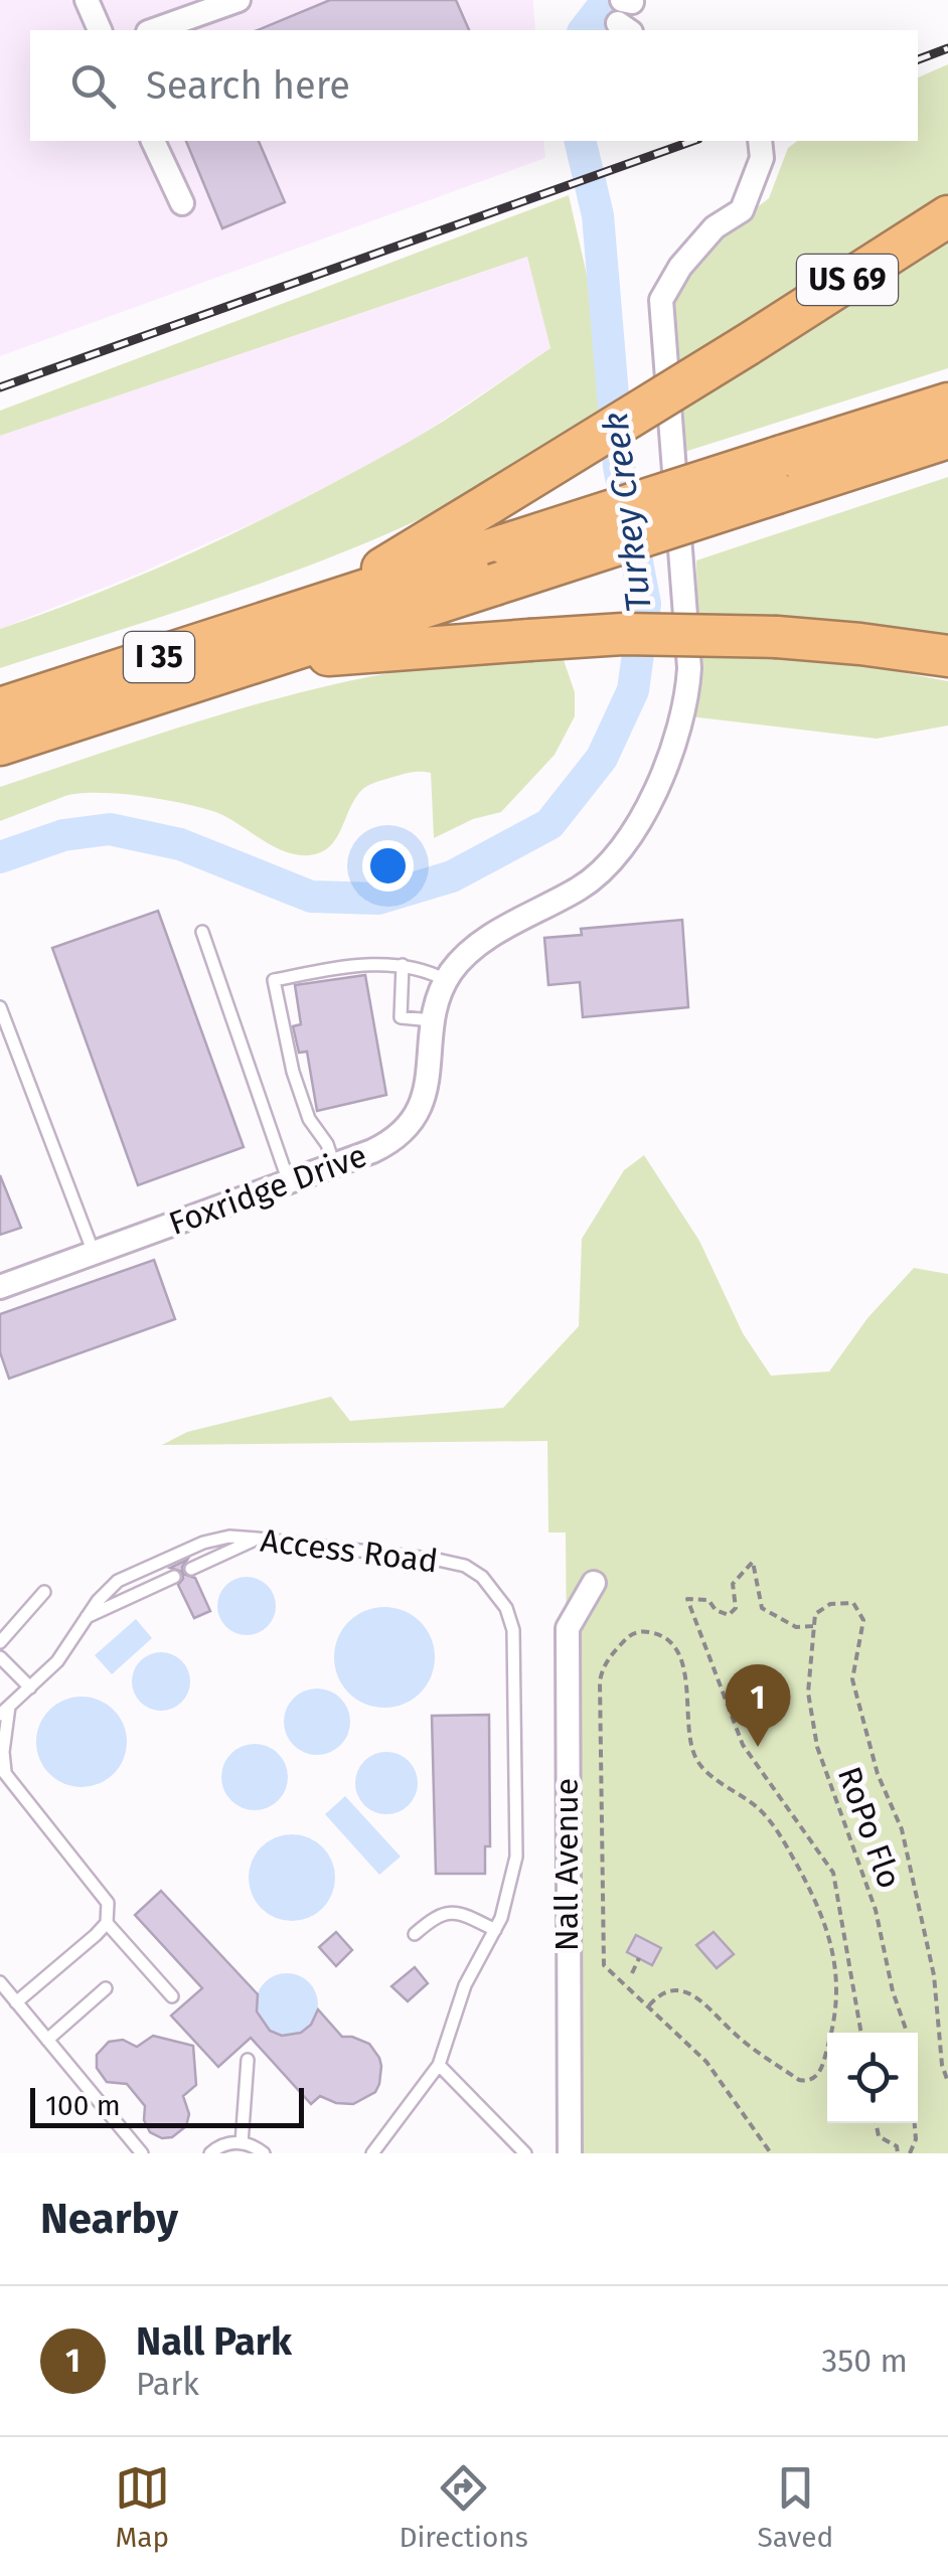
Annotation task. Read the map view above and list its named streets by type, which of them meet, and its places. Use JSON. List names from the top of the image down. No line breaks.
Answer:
{"streets":{"highway":["US 69","I 35"],"street":["Foxridge Drive","Nall Avenue"],"lane":["Access Road"],"path":["RoPo Flo"]},"crossings":[["US 69","I 35"]],"water":["Turkey Creek"],"scale_bar":"100 m","page":{"search":"Search here","pins":"1","scale":"100 m","heading":"Nearby","list":[{"mark":"1","name":"Nall Park","note":"Park","value":"350 m"}],"nav":["Map","Directions","Saved"]}}
